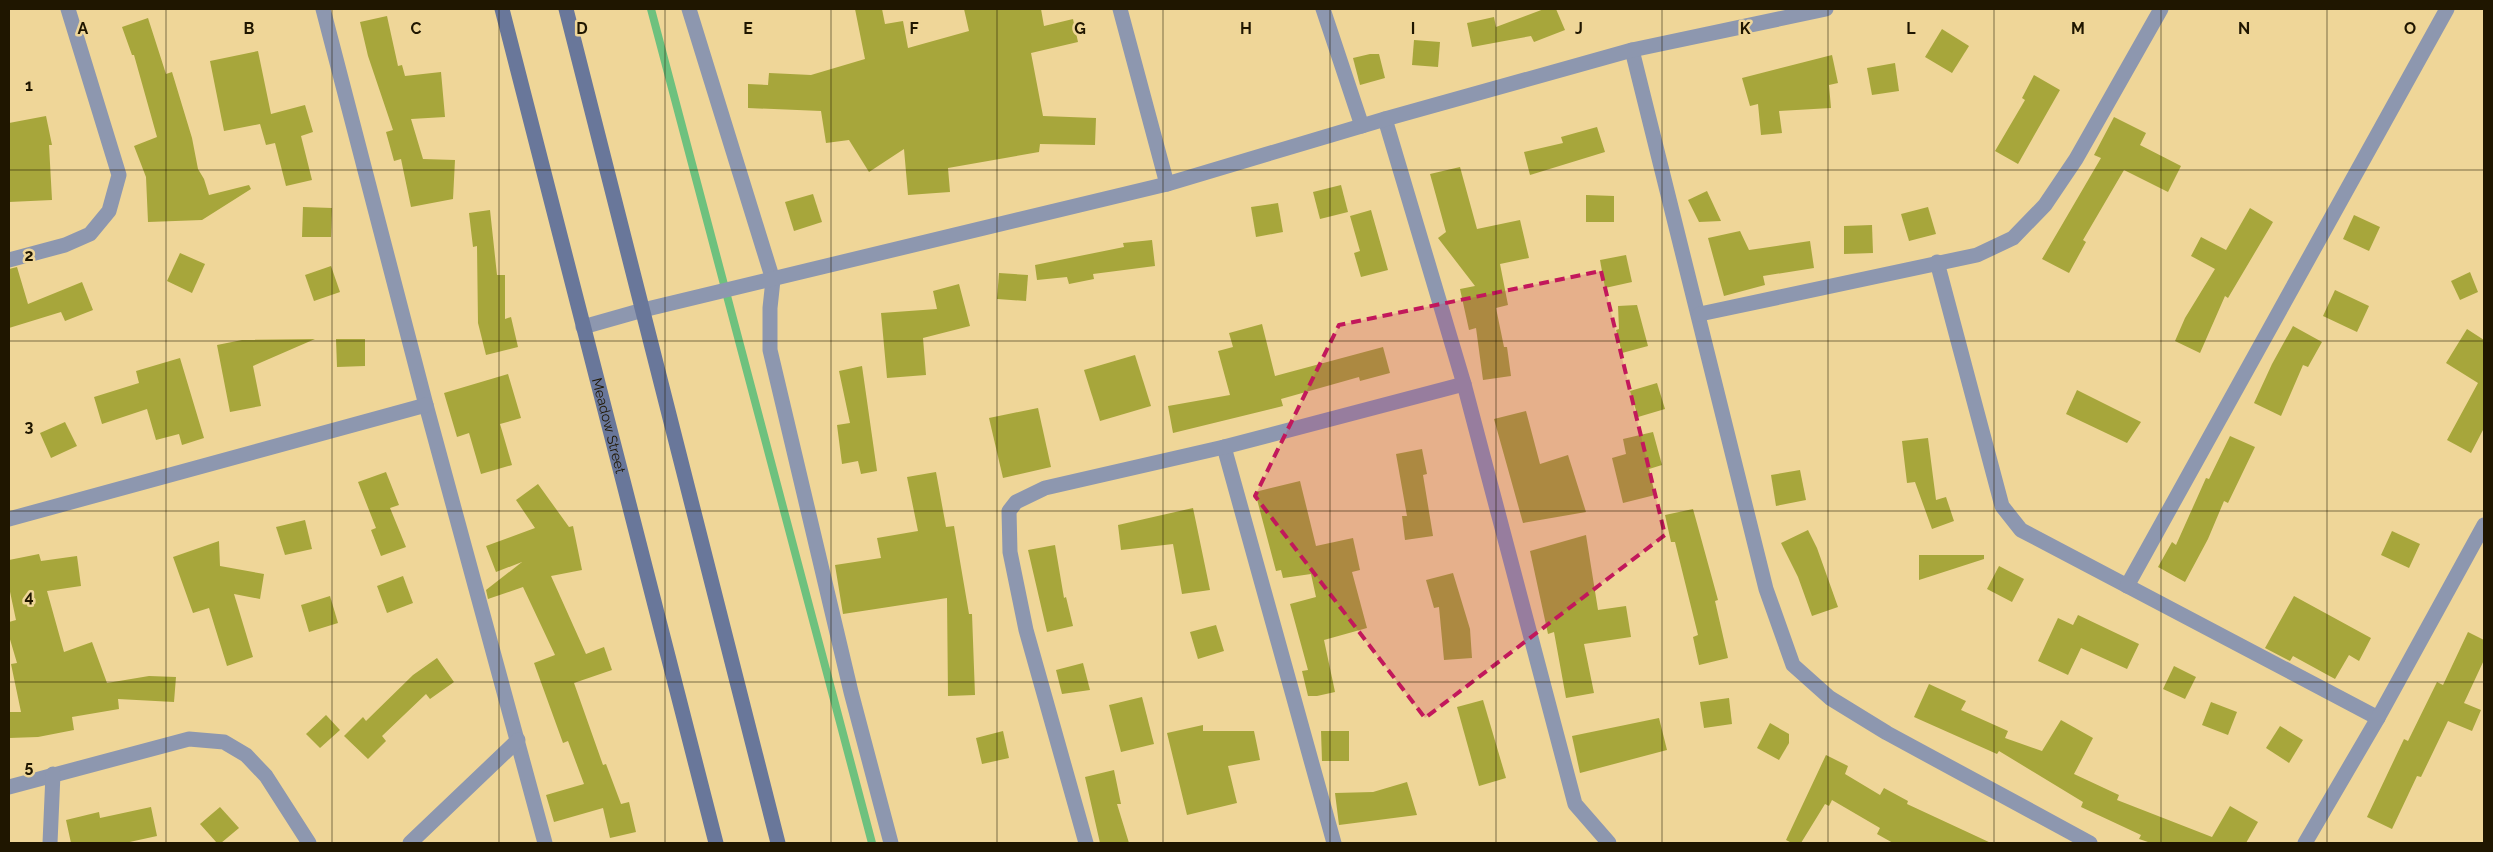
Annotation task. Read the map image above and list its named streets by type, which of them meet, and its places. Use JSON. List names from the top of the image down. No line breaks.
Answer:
{"streets":{"street":["Meadow Street"]},"grid":{"columns":["A","B","C","D","E","F","G","H","I","J","K","L","M","N","O"],"rows":["1","2","3","4","5"]}}
